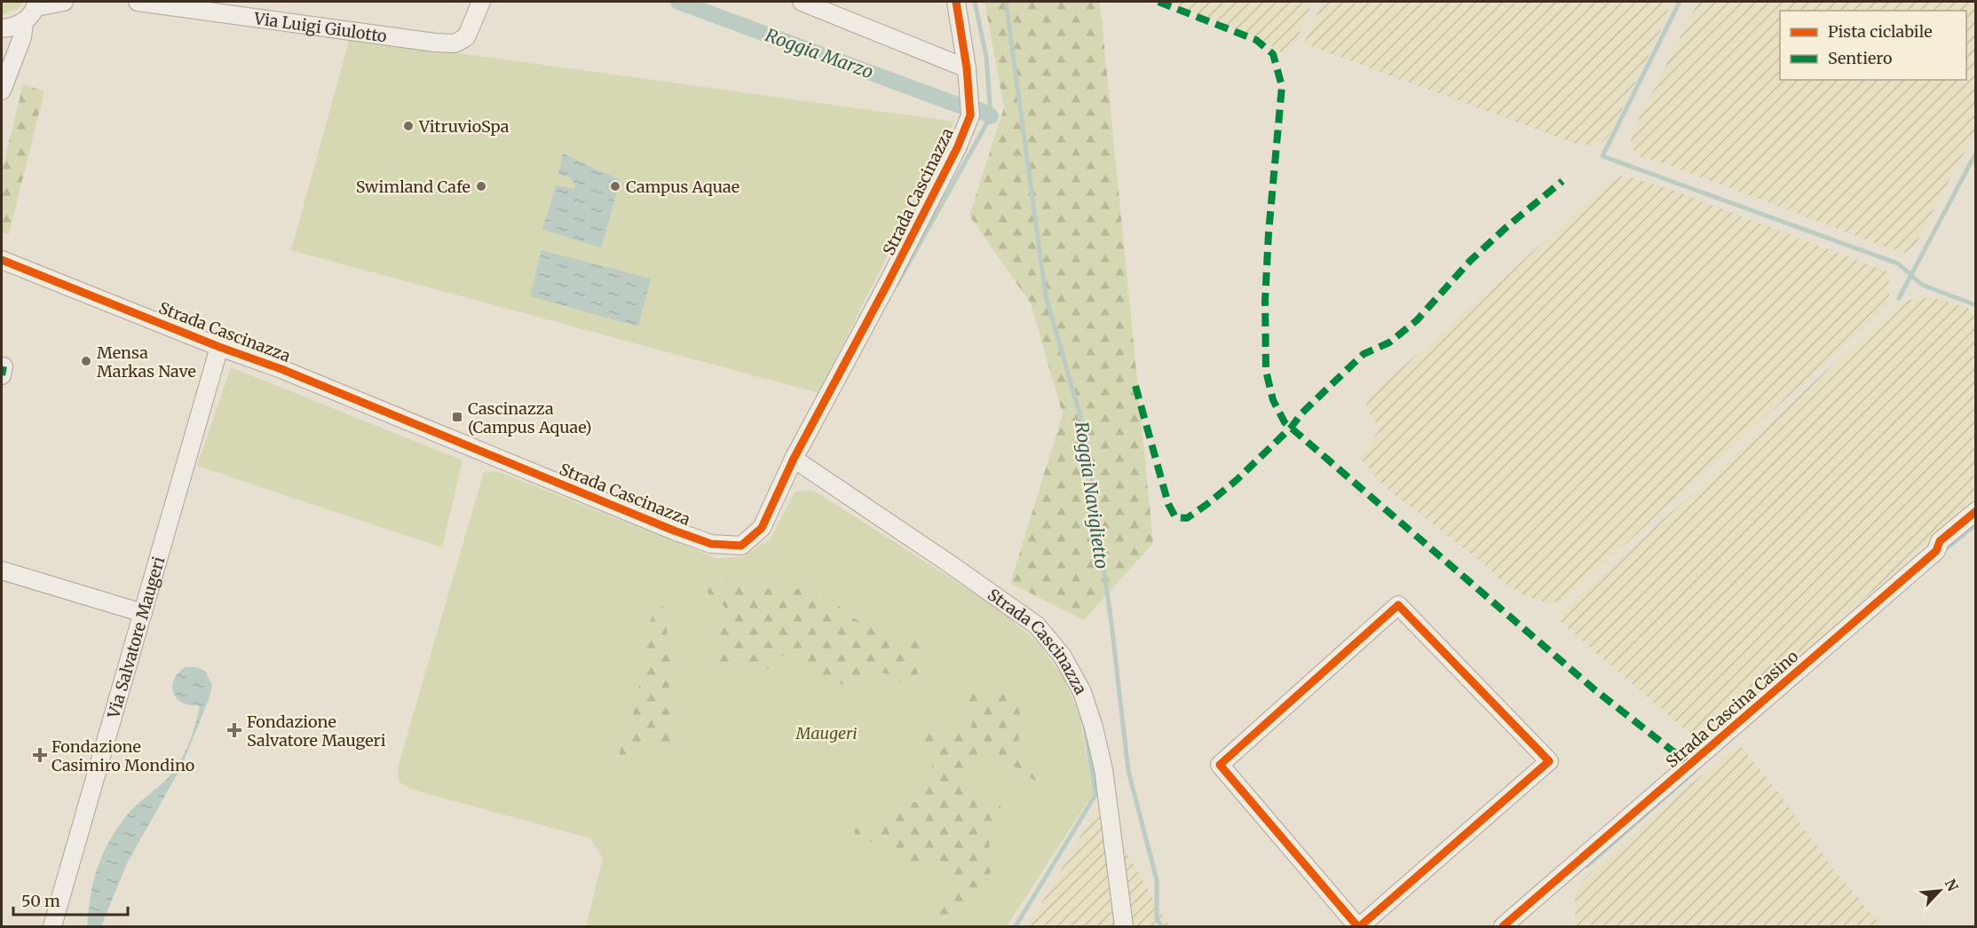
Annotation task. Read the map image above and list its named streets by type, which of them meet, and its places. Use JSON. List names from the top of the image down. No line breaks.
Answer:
{"streets":{"street":["Via Luigi Giulotto","Strada Cascinazza","Via Salvatore Maugeri","Strada Cascina Casino"]},"crossings":[["Strada Cascinazza","Via Salvatore Maugeri"]],"water":["Roggia Marzo","Roggia Naviglietto"],"parks":["Maugeri"],"places":{"other":["VitruvioSpa","Swimland Cafe","Campus Aquae","Mensa Markas Nave"],"transit":["Cascinazza (Campus Aquae)"],"health":["Fondazione Salvatore Maugeri","Fondazione Casimiro Mondino"]},"legend":["Pista ciclabile","Sentiero"],"scale_bar":"50 m","north":"top right"}
